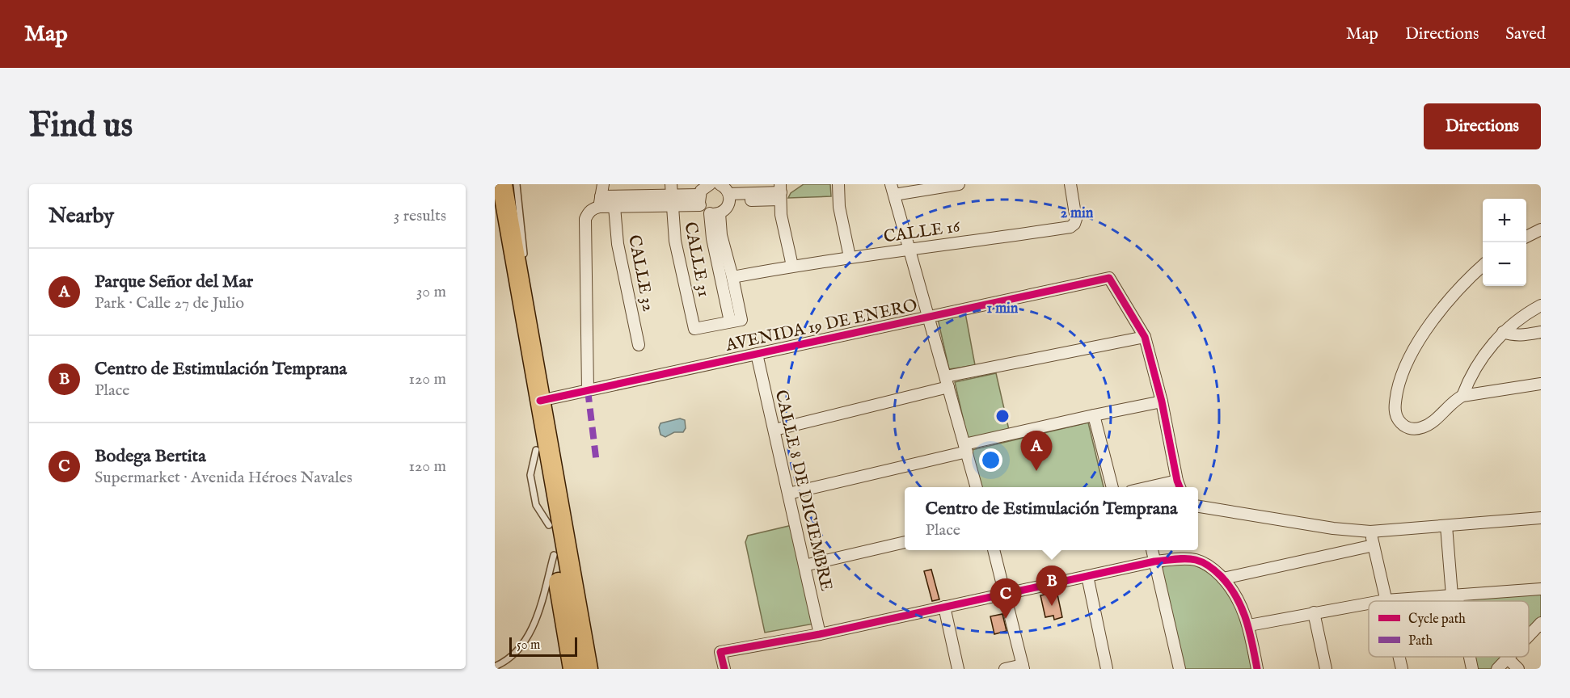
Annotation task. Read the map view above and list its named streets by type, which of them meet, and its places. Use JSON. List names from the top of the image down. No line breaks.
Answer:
{"streets":{"street":["CALLE 16","CALLE 31","CALLE 32","AVENIDA 19 DE ENERO","CALLE 8 DE DICIEMBRE"]},"crossings":[["AVENIDA 19 DE ENERO","CALLE 8 DE DICIEMBRE"]],"legend":["Cycle path","Path"],"scale_bar":"50 m","page":{"header":"Map","nav":["Map","Directions","Saved"],"buttons":"Directions","title":"Find us","heading":["Nearby","3 results"],"map_buttons":["+","−"],"list":[{"mark":"A","name":"Parque Señor del Mar","note":"Park · Calle 27 de Julio","value":"30 m"},{"mark":"B","name":"Centro de Estimulación Temprana","note":"Place","value":"120 m"},{"mark":"C","name":"Bodega Bertita","note":"Supermarket · Avenida Héroes Navales","value":"120 m"}],"pins":["A","B","C"],"popup":["Centro de Estimulación Temprana","Place"],"scale":"50 m"},"rings":["2 min","1 min"]}
